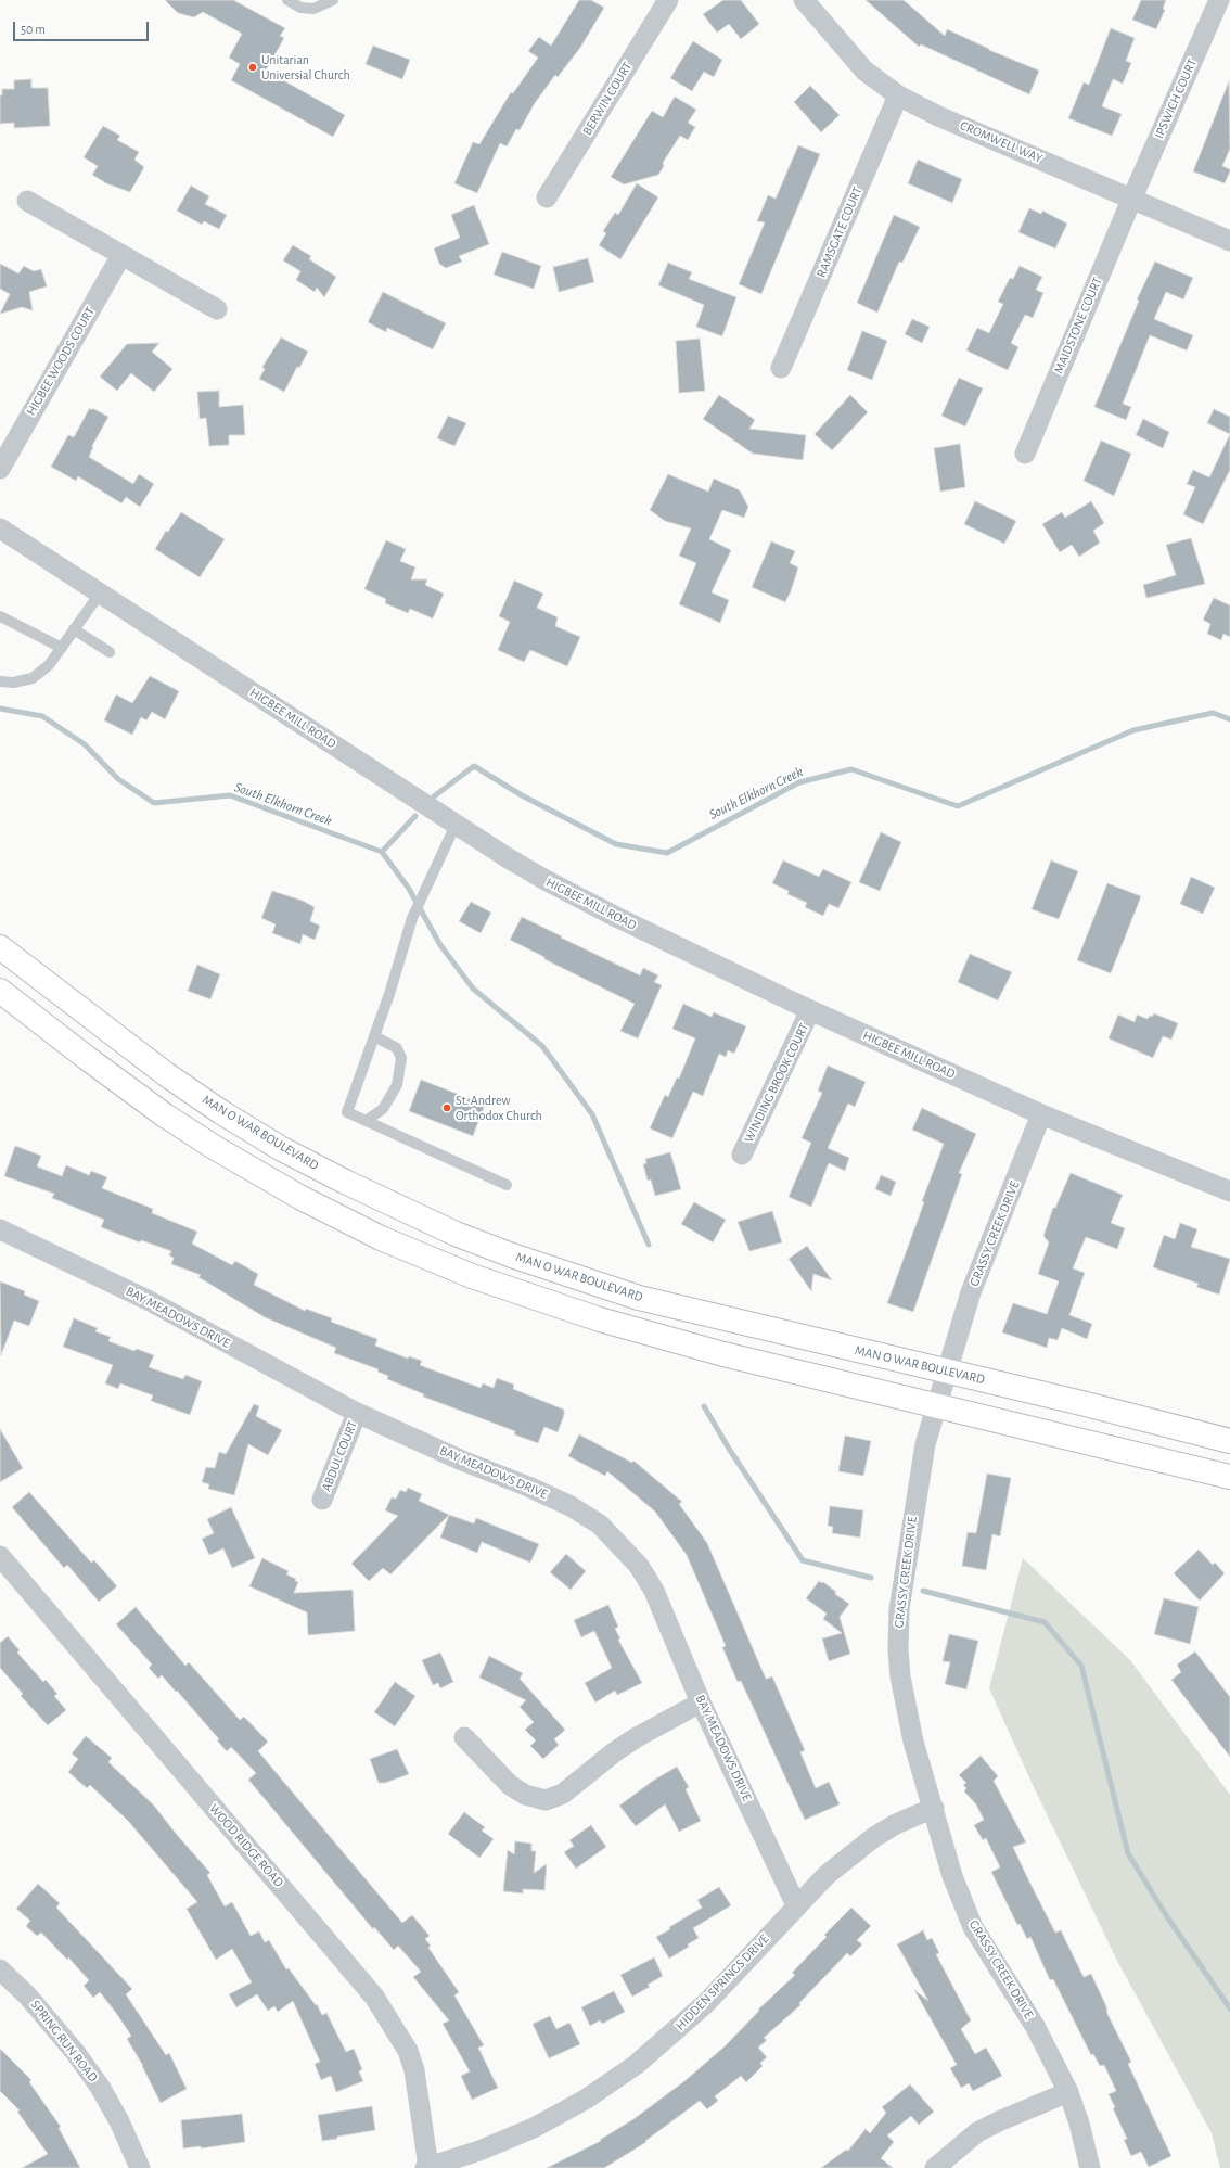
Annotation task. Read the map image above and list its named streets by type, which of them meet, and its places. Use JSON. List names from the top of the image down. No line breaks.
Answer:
{"streets":{"main road":["MAN O WAR BOULEVARD"],"street":["BERWIN COURT","IPSWICH COURT","CROMWELL WAY","RAMSGATE COURT","MAIDSTONE COURT","HIGBEE WOODS COURT","HIGBEE MILL ROAD","WINDING BROOK COURT","GRASSY CREEK DRIVE","BAY MEADOWS DRIVE","ABDUL COURT","WOOD RIDGE ROAD","HIDDEN SPRINGS DRIVE","SPRING RUN ROAD"]},"crossings":[["IPSWICH COURT","CROMWELL WAY"],["IPSWICH COURT","MAIDSTONE COURT"],["CROMWELL WAY","RAMSGATE COURT"],["CROMWELL WAY","MAIDSTONE COURT"],["HIGBEE MILL ROAD","WINDING BROOK COURT"],["HIGBEE MILL ROAD","GRASSY CREEK DRIVE"],["MAN O WAR BOULEVARD","GRASSY CREEK DRIVE"],["GRASSY CREEK DRIVE","HIDDEN SPRINGS DRIVE"],["BAY MEADOWS DRIVE","ABDUL COURT"],["BAY MEADOWS DRIVE","HIDDEN SPRINGS DRIVE"],["WOOD RIDGE ROAD","HIDDEN SPRINGS DRIVE"]],"water":["South Elkhorn Creek"],"places":["Unitarian Universial Church","St. Andrew Orthodox Church"],"scale_bar":"50 m"}
